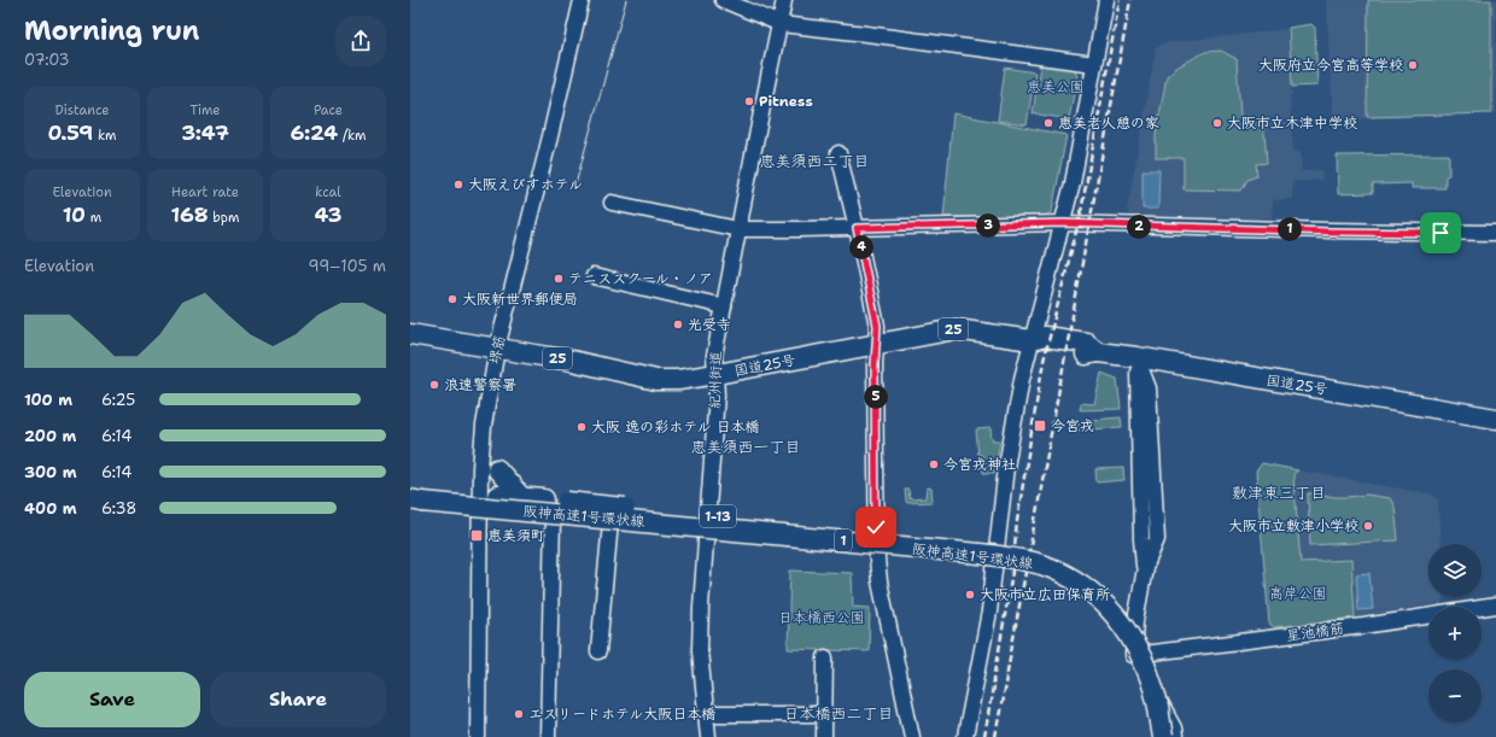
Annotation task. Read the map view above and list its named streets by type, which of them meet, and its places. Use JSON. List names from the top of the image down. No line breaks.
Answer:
{"streets":{"highway":["25","国道25号","阪神高速1号環状線","1-13","1"],"street":["堺筋","紀州街道","星池橋筋"]},"crossings":[["25","堺筋"],["25","国道25号"],["堺筋","国道25号"],["国道25号","紀州街道"],["国道25号","星池橋筋"],["阪神高速1号環状線","1-13"]],"districts":["恵美須西二丁目","恵美須西一丁目","敷津東三丁目","日本橋西二丁目"],"parks":["恵美公園","高岸公園","日本橋西公園"],"places":{"other":["大阪府立今宮高等学校","Pitness","恵美老人憩の家","大阪市立木津中学校","大阪えびすホテル","テニススクール・ノア","大阪新世界郵便局","光受寺","浪速警察署","大阪 逸の彩ホテル 日本橋","今宮戎神社","大阪市立敷津小学校","大阪市立広田保育所","エスリードホテル大阪日本橋"],"transit":["今宮戎","恵美須町"]},"page":{"heading":["Morning run","07:03"],"stats":[["Distance","0.59 km"],["Time","3:47"],["Pace","6:24 /km"],["Elevation","10 m"],["Heart rate","168 bpm"],["kcal","43"]],"pins":["3","2","1","4","5"],"chart":["Elevation","99–105 m"],"list":[{"name":"100 m","note":"6:25"},{"name":"200 m","note":"6:14"},{"name":"300 m","note":"6:14"},{"name":"400 m","note":"6:38"}],"map_buttons":["+","−"],"buttons":["Save","Share"]}}
